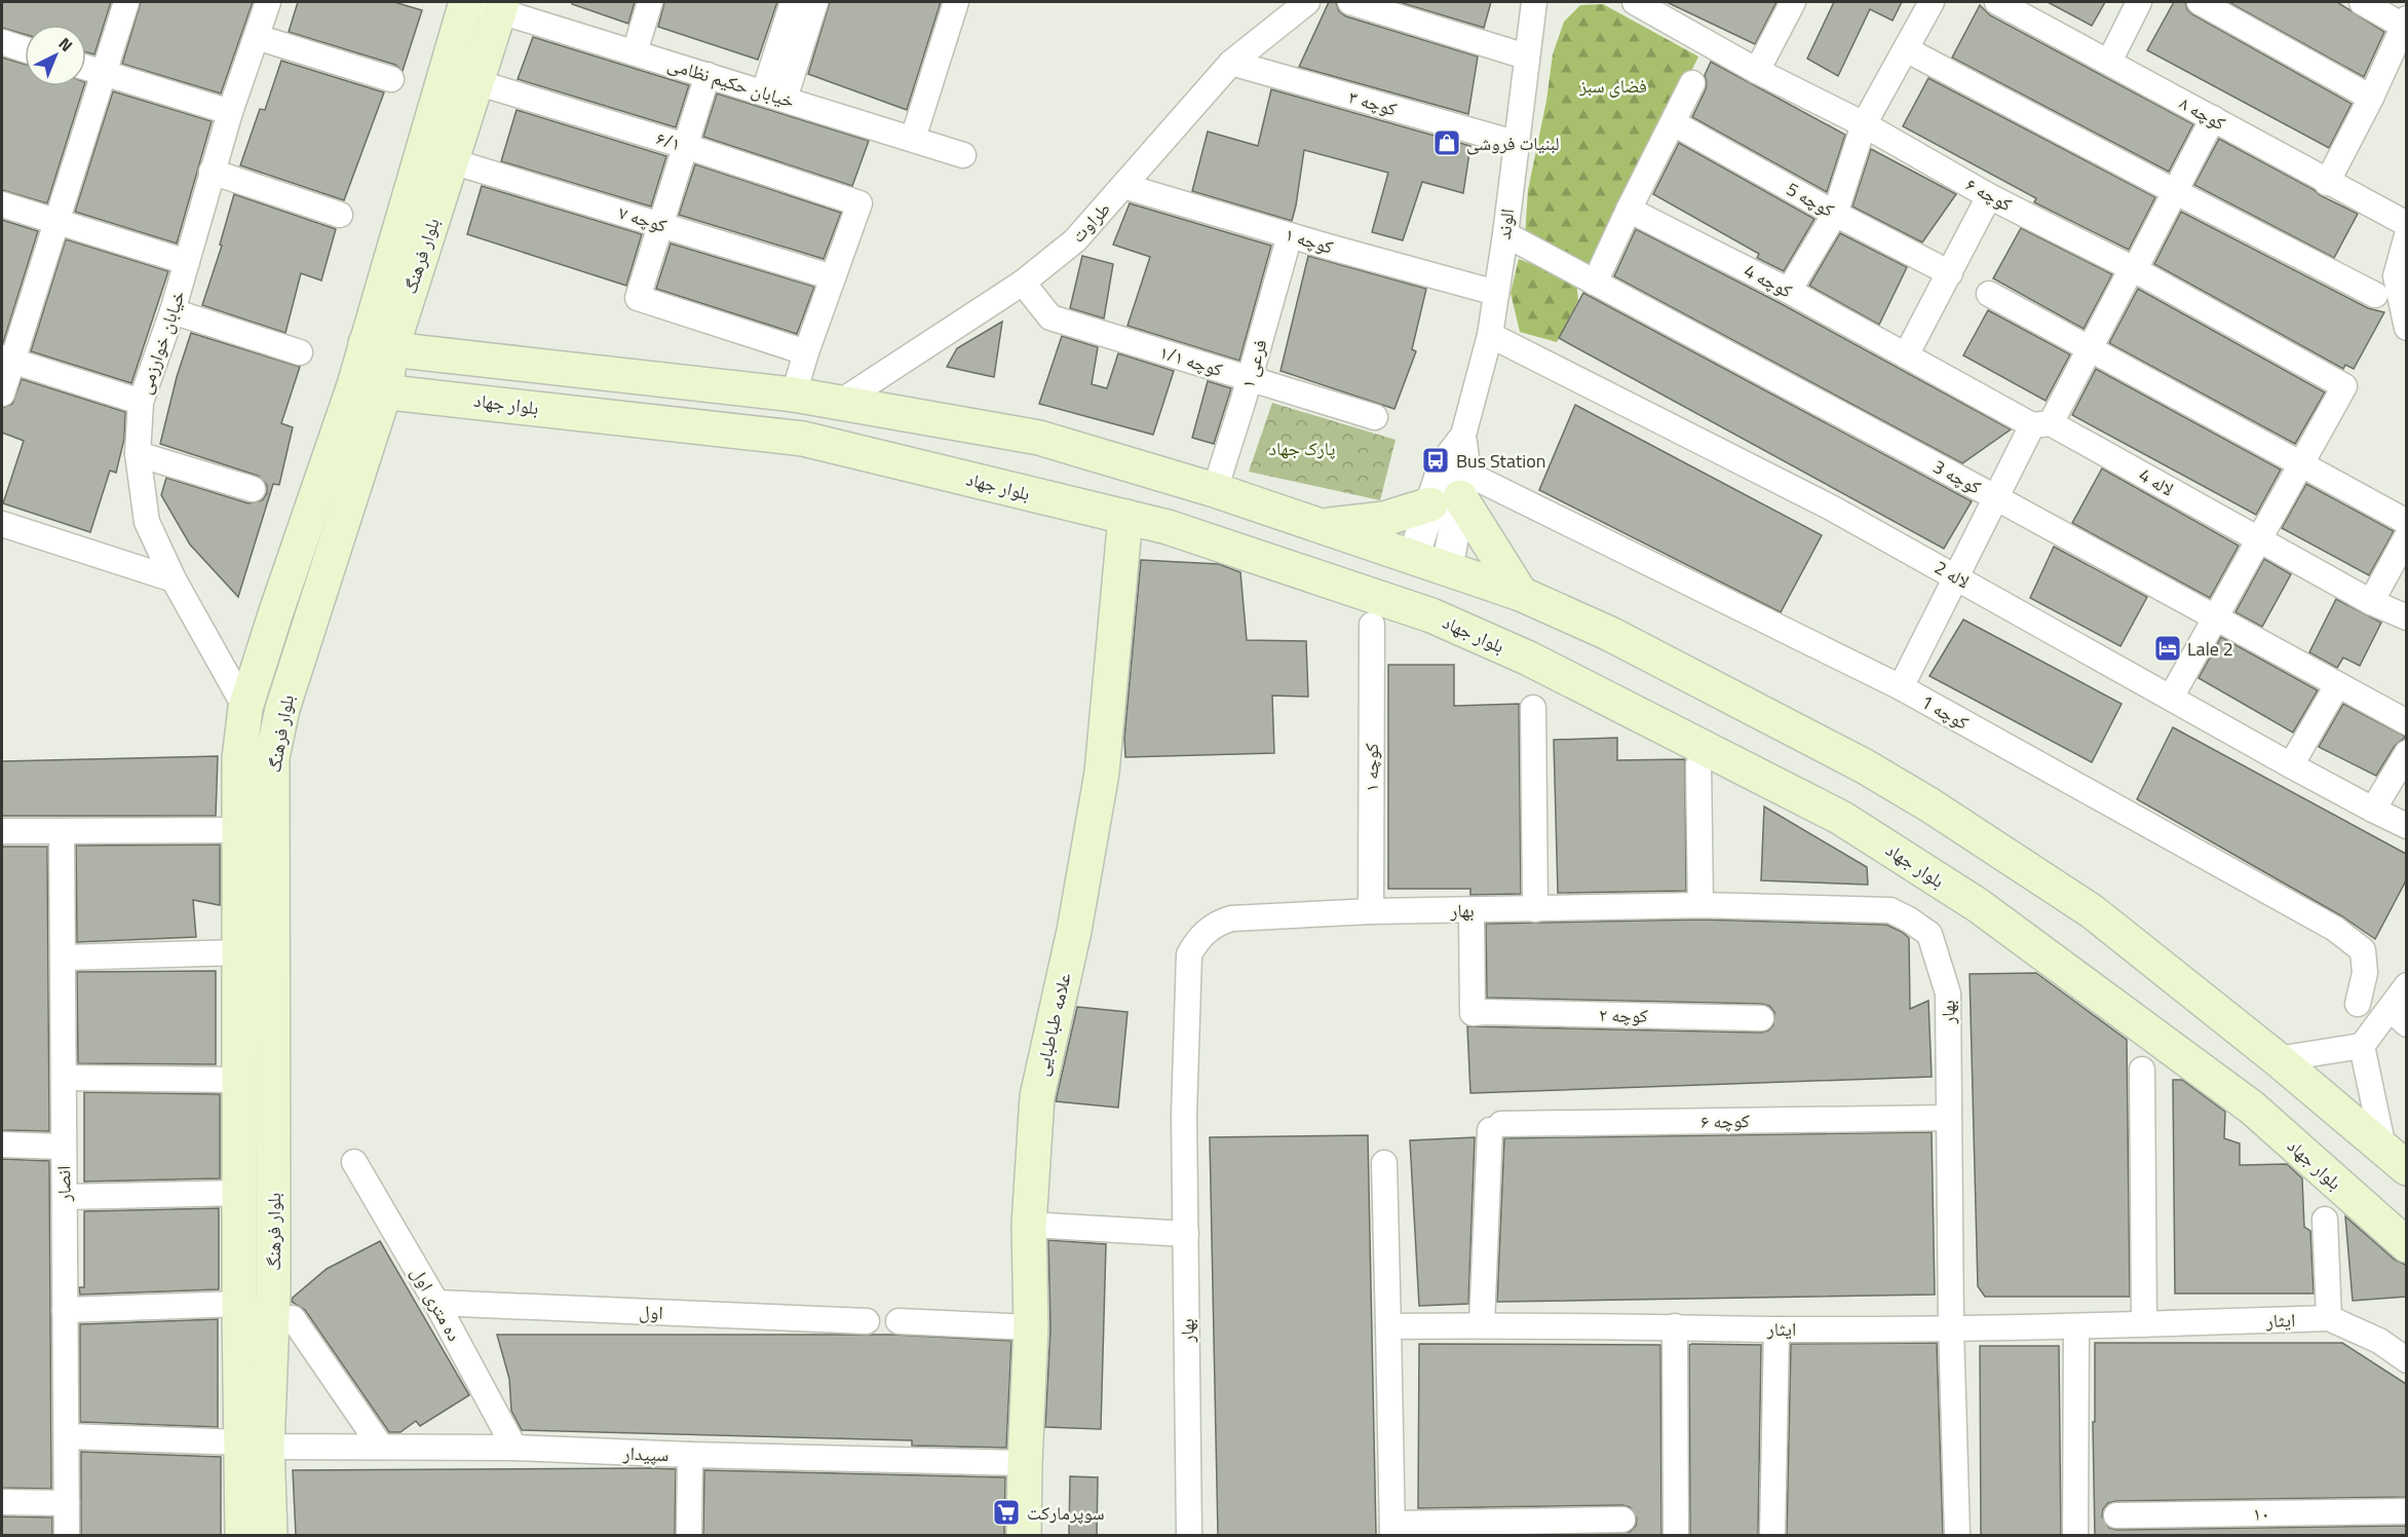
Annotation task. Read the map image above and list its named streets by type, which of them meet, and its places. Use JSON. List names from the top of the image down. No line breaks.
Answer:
{"streets":{"main road":["بلوار فرهنگ","بلوار جهاد","علامه طباطبایی"],"street":["خیابان حکیم نظامی","کوچه ۳","کوچه ۸","۶/۱","کوچه ۶","کوچه 5","کوچه ۷","طراوت","الوند","کوچه ۱","کوچه 4","خیابان خوارزمی","کوچه ۱/۱","فرعی ۱","کوچه 3","لاله 4","لاله 2","کوچه 1","بهار","کوچه ۲","انصار","ده متری اول","اول","ایثار","سپیدار","۱۰"]},"crossings":[["خیابان حکیم نظامی","بلوار فرهنگ"],["کوچه ۳","طراوت"],["کوچه ۳","الوند"],["۶/۱","کوچه ۷"],["۶/۱","بلوار فرهنگ"],["کوچه ۶","بهار"],["کوچه ۶","ایثار"],["کوچه ۷","بلوار فرهنگ"],["طراوت","کوچه ۱"],["طراوت","کوچه ۱/۱"],["الوند","کوچه ۱"],["الوند","کوچه 3"],["الوند","لاله 2"],["الوند","کوچه 1"],["کوچه ۱","فرعی ۱"],["کوچه ۱","بهار"],["بلوار فرهنگ","خیابان خوارزمی"],["بلوار فرهنگ","بلوار جهاد"],["بلوار فرهنگ","سپیدار"],["کوچه 4","لاله 4"],["کوچه ۱/۱","فرعی ۱"],["بلوار جهاد","علامه طباطبایی"],["بهار","کوچه ۲"],["بهار","ایثار"],["علامه طباطبایی","سپیدار"],["انصار","سپیدار"],["ده متری اول","اول"],["ده متری اول","سپیدار"]],"parks":["فضای سبز","پارک جهاد"],"places":{"shop":["لبنیات فروشی"],"bus stop":["Bus Station"],"hotel":["Lale 2"],"supermarket":["سوپرمارکت"]},"north":"top right"}
